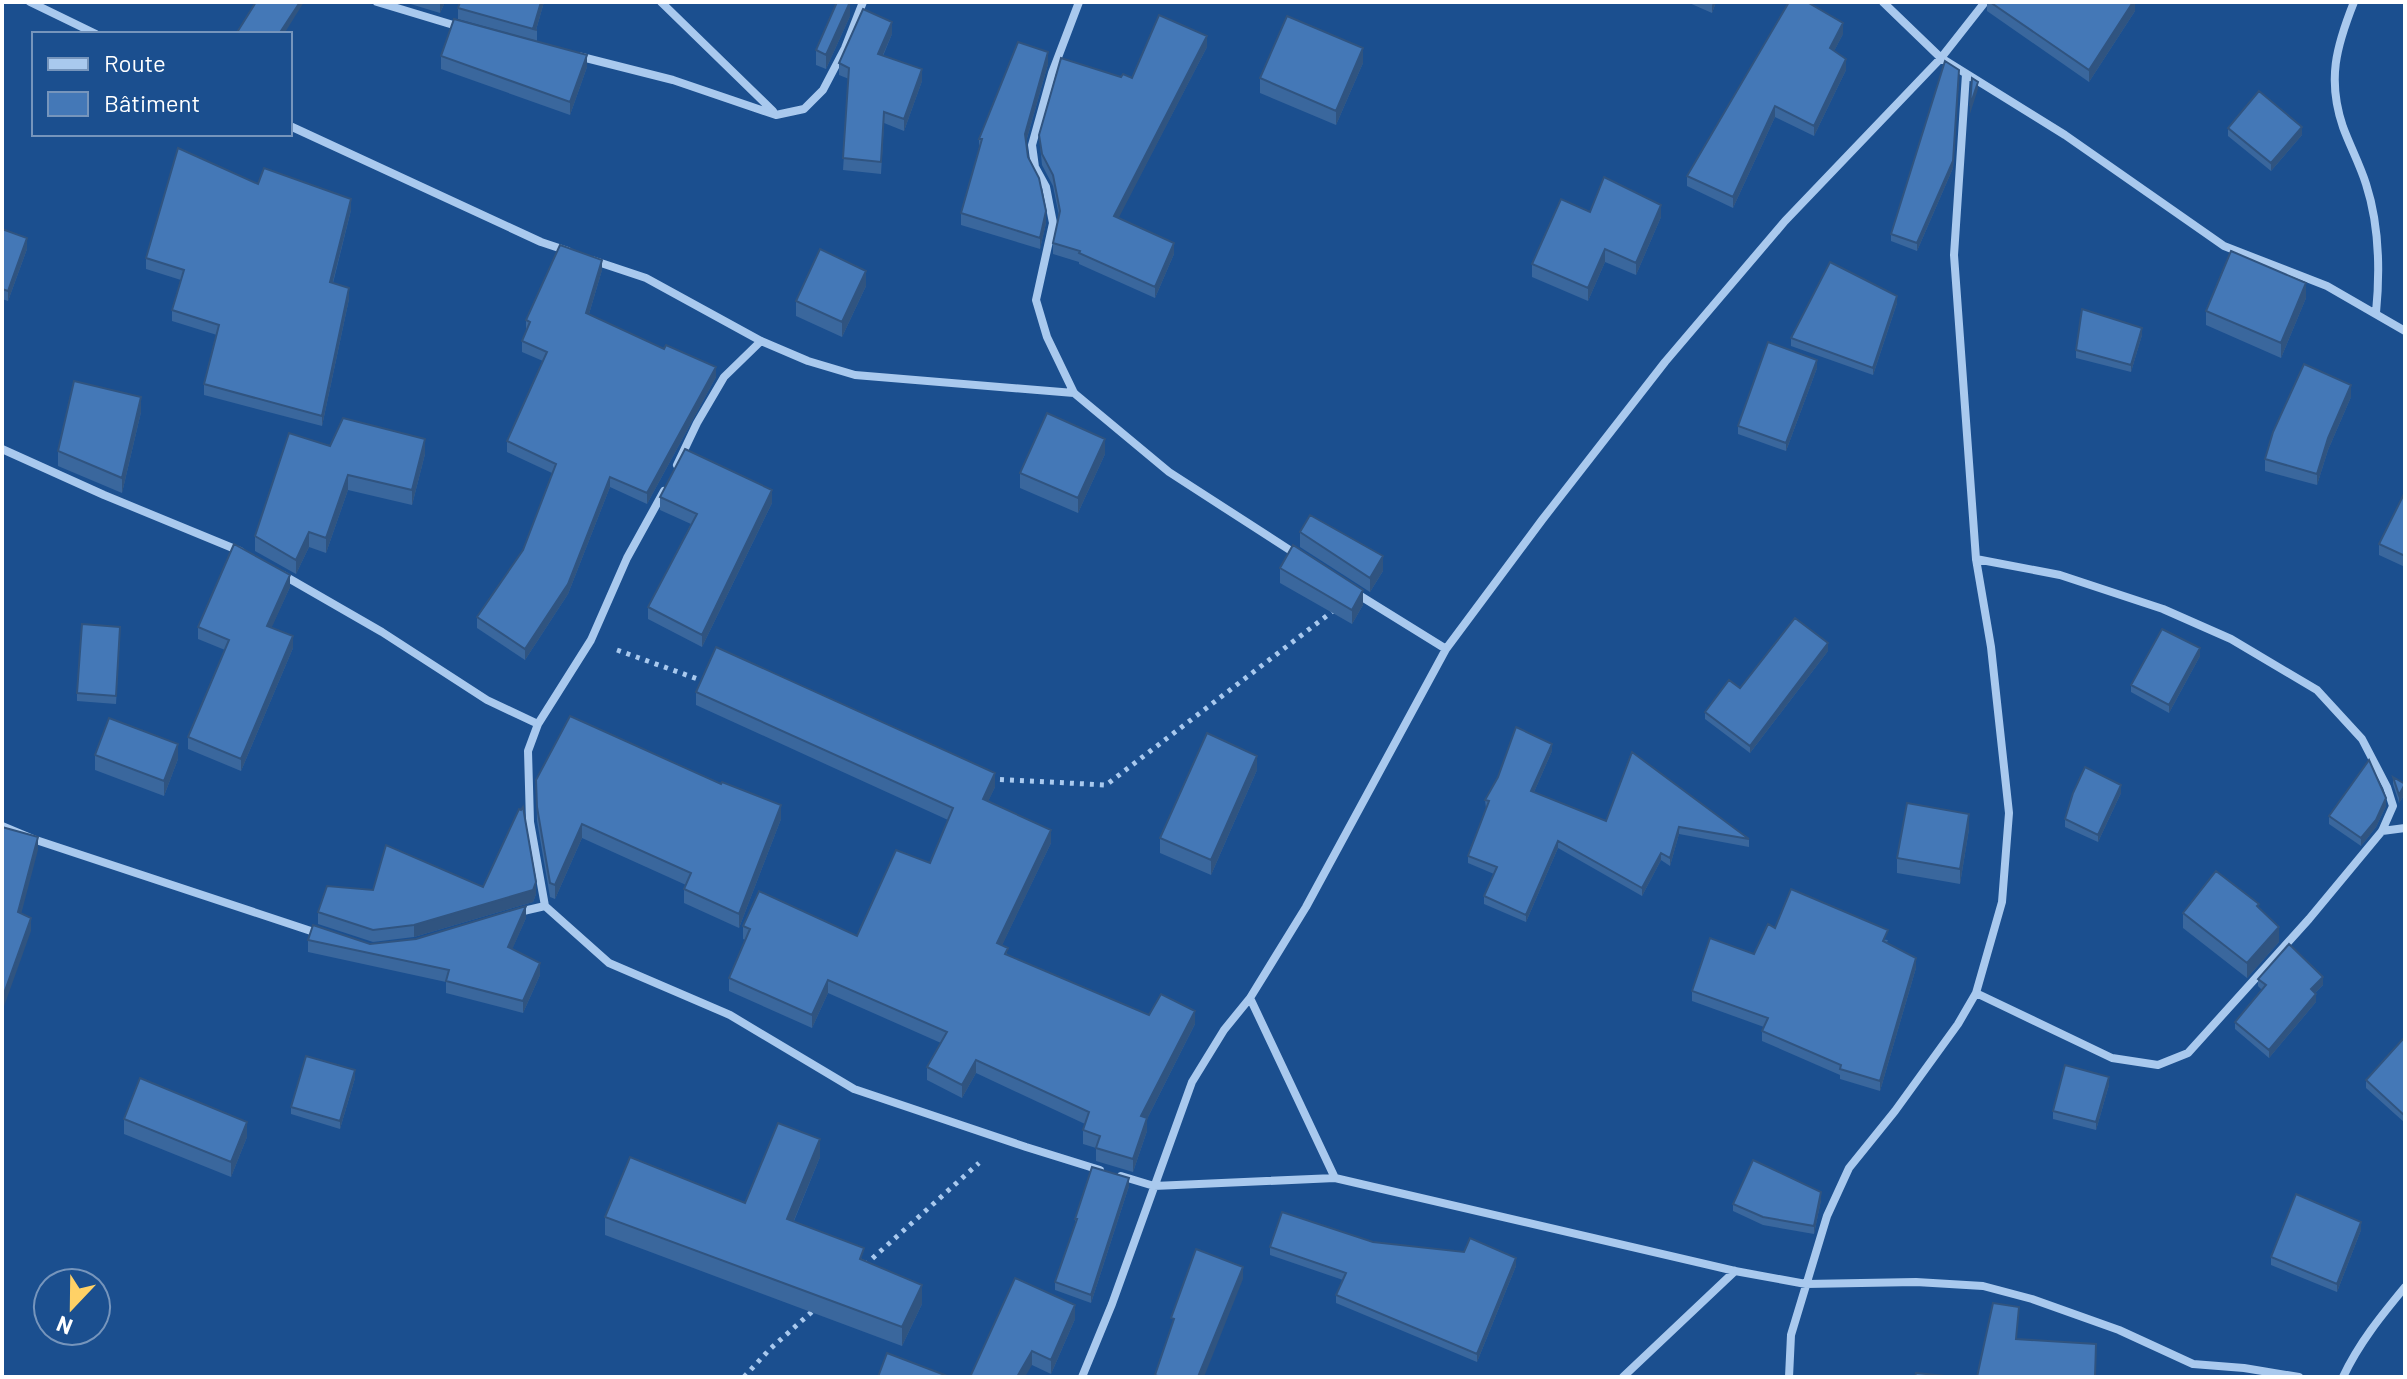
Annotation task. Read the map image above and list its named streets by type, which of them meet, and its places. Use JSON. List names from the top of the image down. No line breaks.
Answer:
{"legend":["Route","Bâtiment"],"north":"bottom"}
